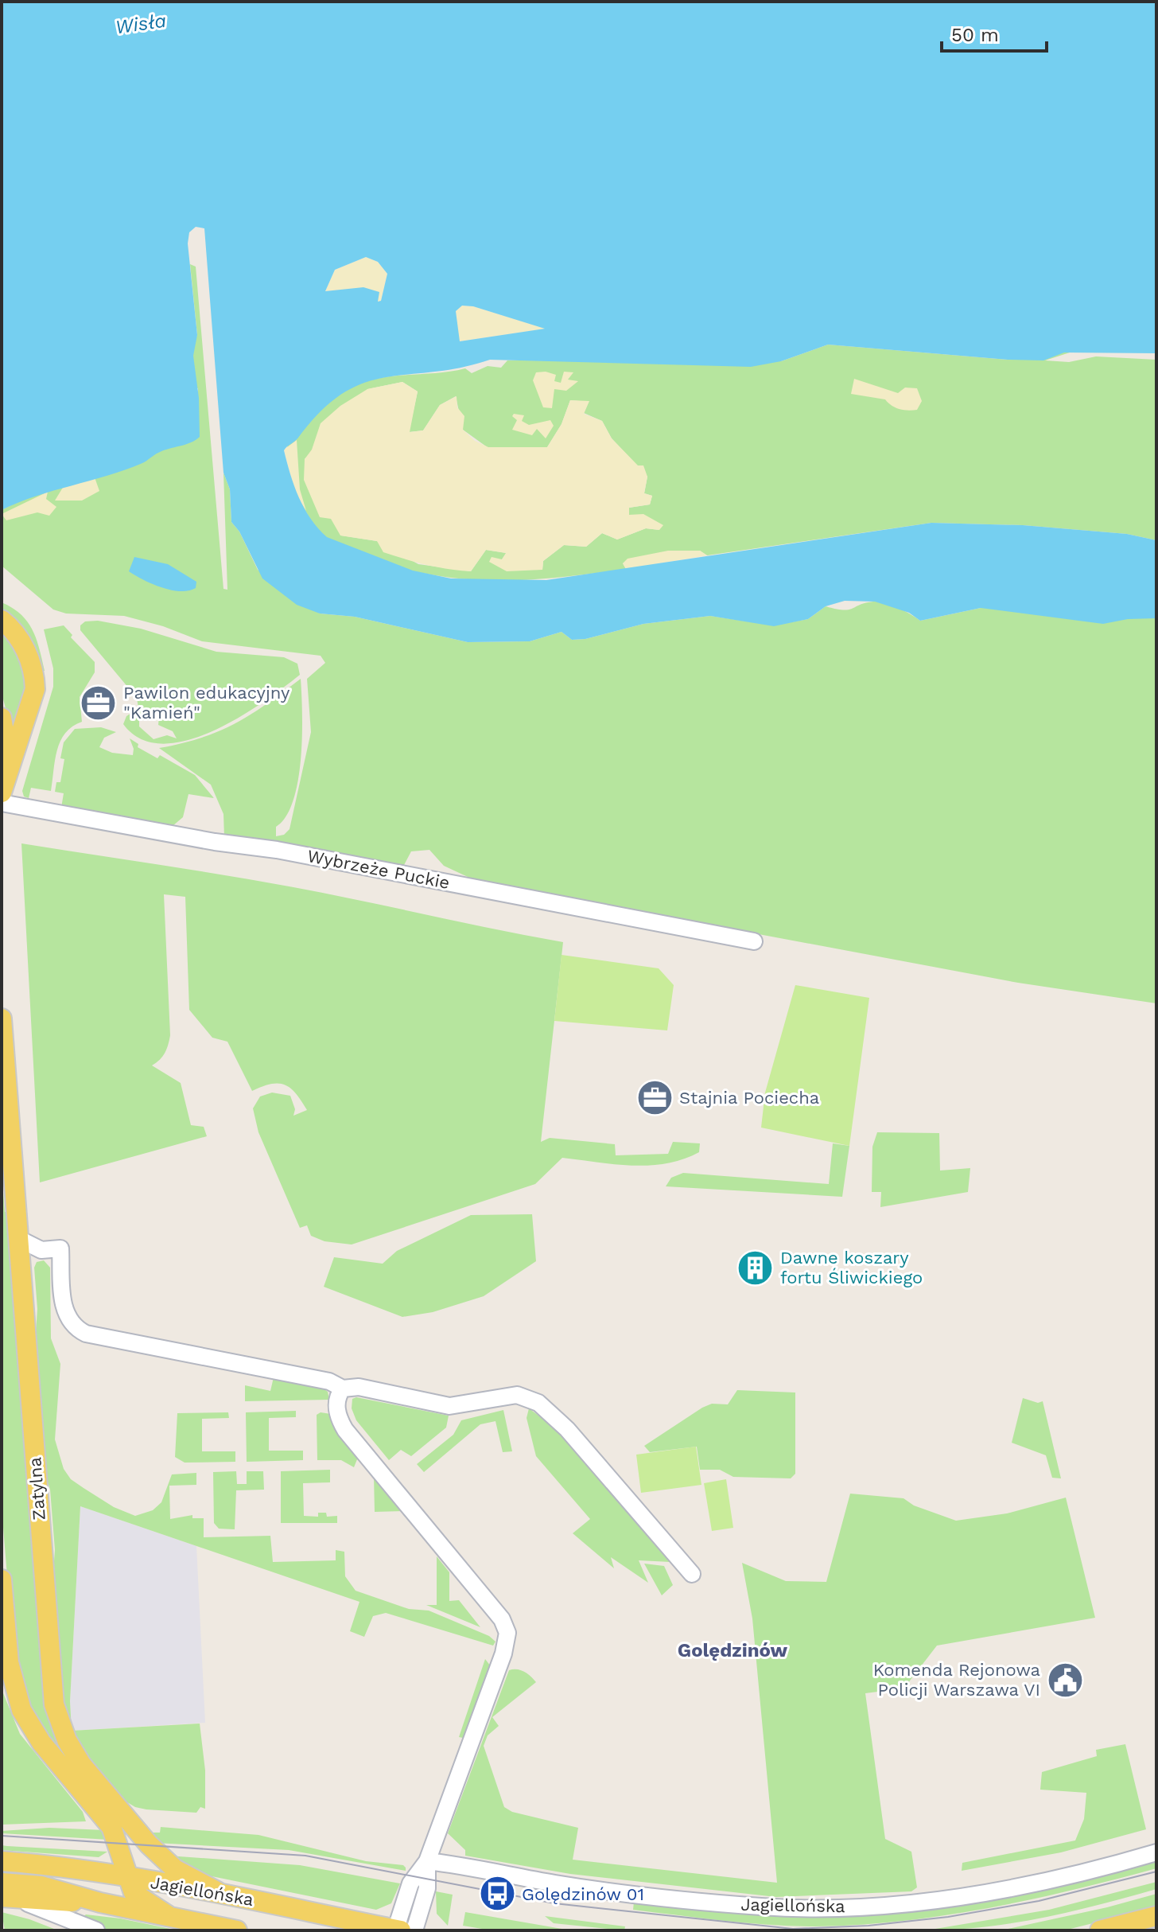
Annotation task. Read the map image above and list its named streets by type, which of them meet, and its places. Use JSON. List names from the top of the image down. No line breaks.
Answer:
{"streets":{"main road":["Zatylna","Jagiellońska"],"street":["Wybrzeże Puckie"]},"crossings":[["Zatylna","Jagiellońska"]],"districts":["Golędzinów"],"water":["Wisła"],"places":{"office":["Pawilon edukacyjny \"Kamień\"","Stajnia Pociecha"],"building":["Dawne koszary fortu Śliwickiego"],"public building":["Komenda Rejonowa Policji Warszawa VI"],"bus stop":["Golędzinów 01"]},"scale_bar":"50 m"}
